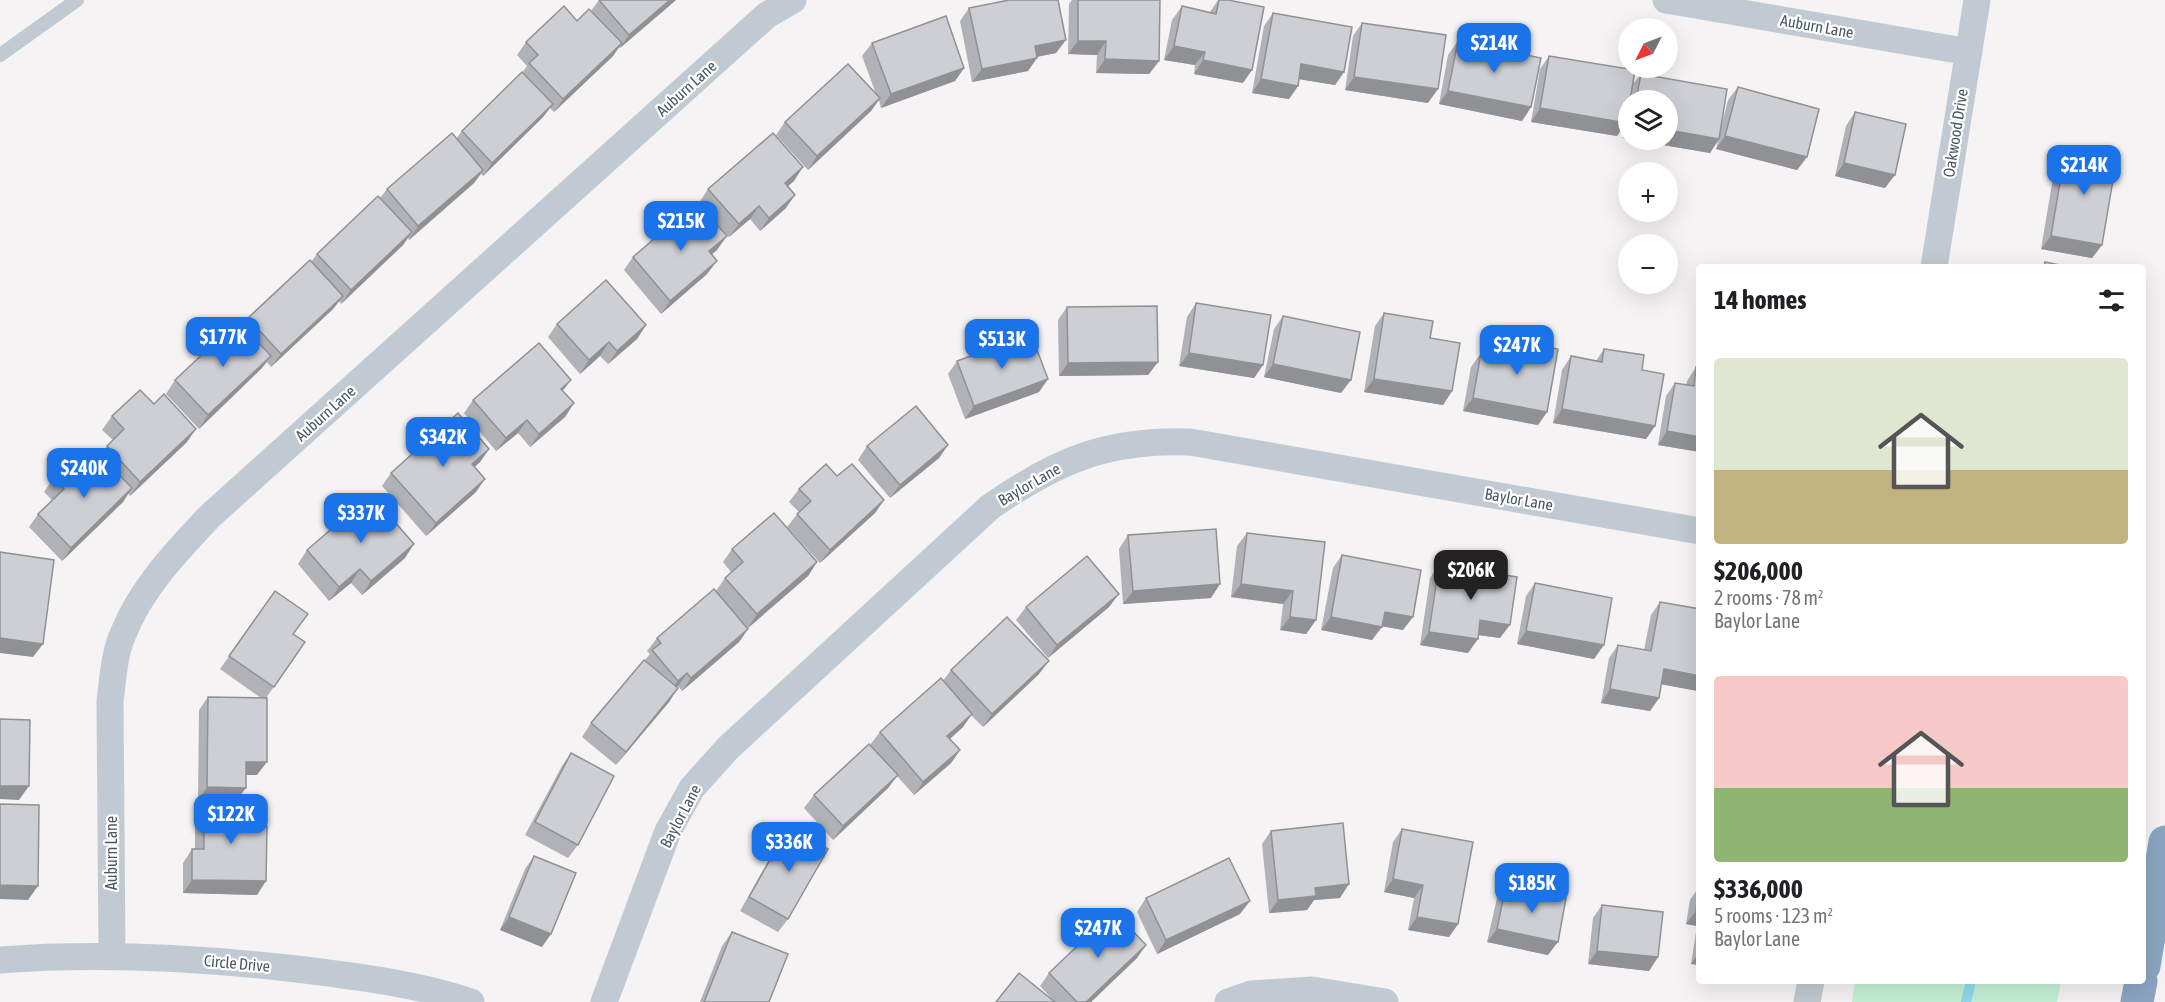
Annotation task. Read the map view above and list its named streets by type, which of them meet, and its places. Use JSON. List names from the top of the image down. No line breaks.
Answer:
{"streets":{"street":["Auburn Lane","Oakwood Drive","Baylor Lane","Circle Drive"]},"crossings":[["Auburn Lane","Oakwood Drive"],["Auburn Lane","Circle Drive"]],"north":"bottom left","page":{"map_buttons":["+","−"],"price":["$214K","$214K","$215K","$177K","$513K","$247K","$342K","$240K","$337K","$206K","$122K","$336K","$185K","$247K"],"heading":"14 homes","list":[{"name":"$206,000","note":"2 rooms · 78 m² · Baylor Lane"},{"name":"$336,000","note":"5 rooms · 123 m² · Baylor Lane"}]}}
